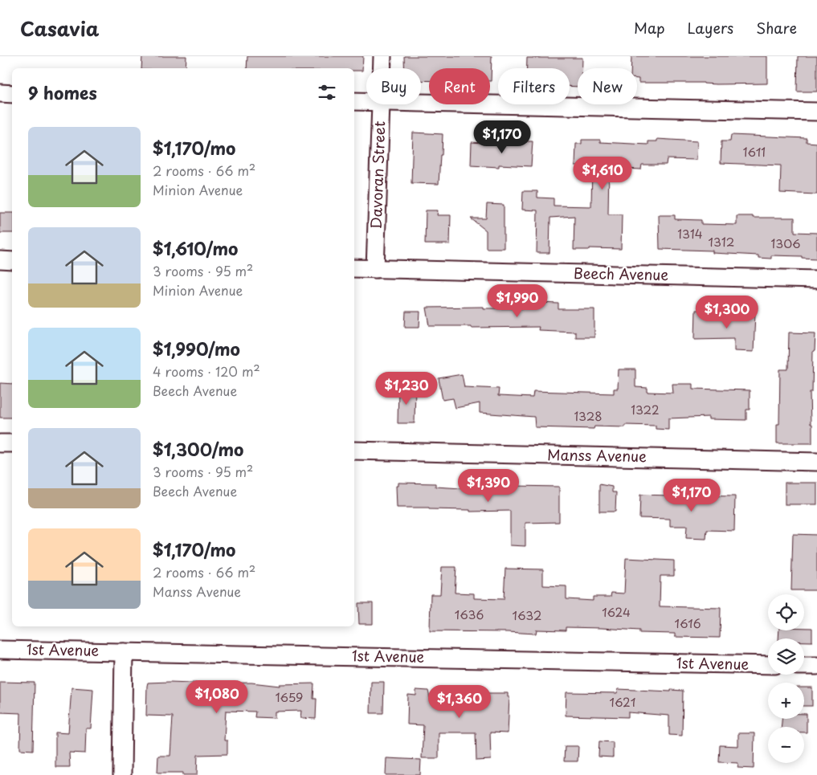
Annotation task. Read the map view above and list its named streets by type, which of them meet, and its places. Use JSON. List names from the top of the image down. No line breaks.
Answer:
{"streets":{"street":["Davoran Street","Beech Avenue","Manss Avenue","1st Avenue"]},"crossings":[["Davoran Street","Beech Avenue"]],"house_numbers":["1611","1314","1312","1306","1322","1328","1624","1636","1632","1616","1659","1621"],"page":{"header":"Casavia","nav":["Map","Layers","Share"],"chip":["Buy","Rent","Filters","New"],"heading":"9 homes","list":[{"name":"$1,170/mo","note":"2 rooms · 66 m² · Minion Avenue"},{"name":"$1,610/mo","note":"3 rooms · 95 m² · Minion Avenue"},{"name":"$1,990/mo","note":"4 rooms · 120 m² · Beech Avenue"},{"name":"$1,300/mo","note":"3 rooms · 95 m² · Beech Avenue"},{"name":"$1,170/mo","note":"2 rooms · 66 m² · Manss Avenue"}],"price":["$1,170","$1,610","$1,990","$1,300","$1,230","$1,390","$1,170","$1,080","$1,360"],"map_buttons":["+","−"]}}
